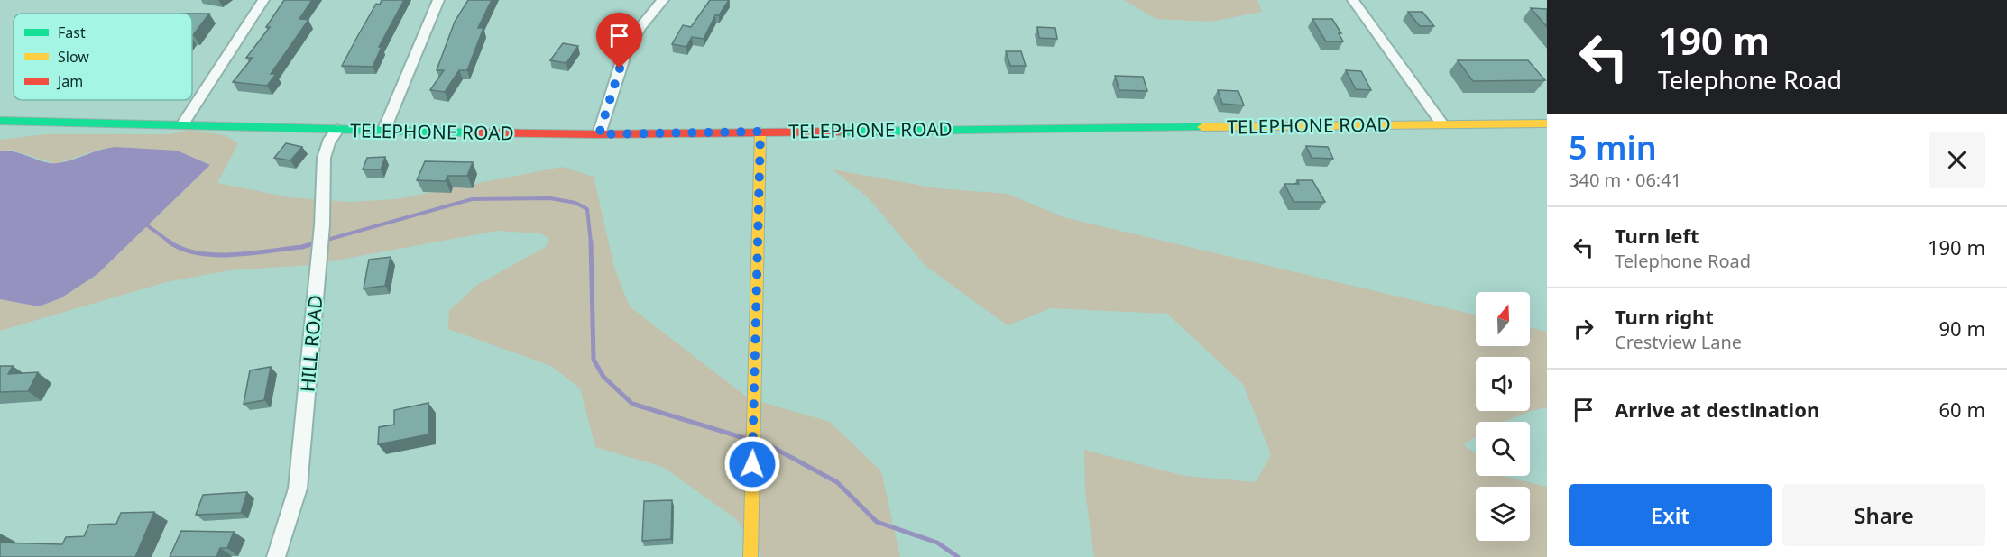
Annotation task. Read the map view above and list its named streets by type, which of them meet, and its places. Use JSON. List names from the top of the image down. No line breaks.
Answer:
{"streets":{"street":["TELEPHONE ROAD","HILL ROAD"]},"crossings":[["TELEPHONE ROAD","HILL ROAD"]],"legend":["Fast","Slow","Jam"],"north":"top","page":{"turn":["190 m","Telephone Road"],"heading":["5 min","340 m · 06:41"],"list":[{"name":"Turn left","note":"Telephone Road","value":"190 m"},{"name":"Turn right","note":"Crestview Lane","value":"90 m"},{"name":"Arrive at destination","value":"60 m"}],"buttons":["Exit","Share"]}}
